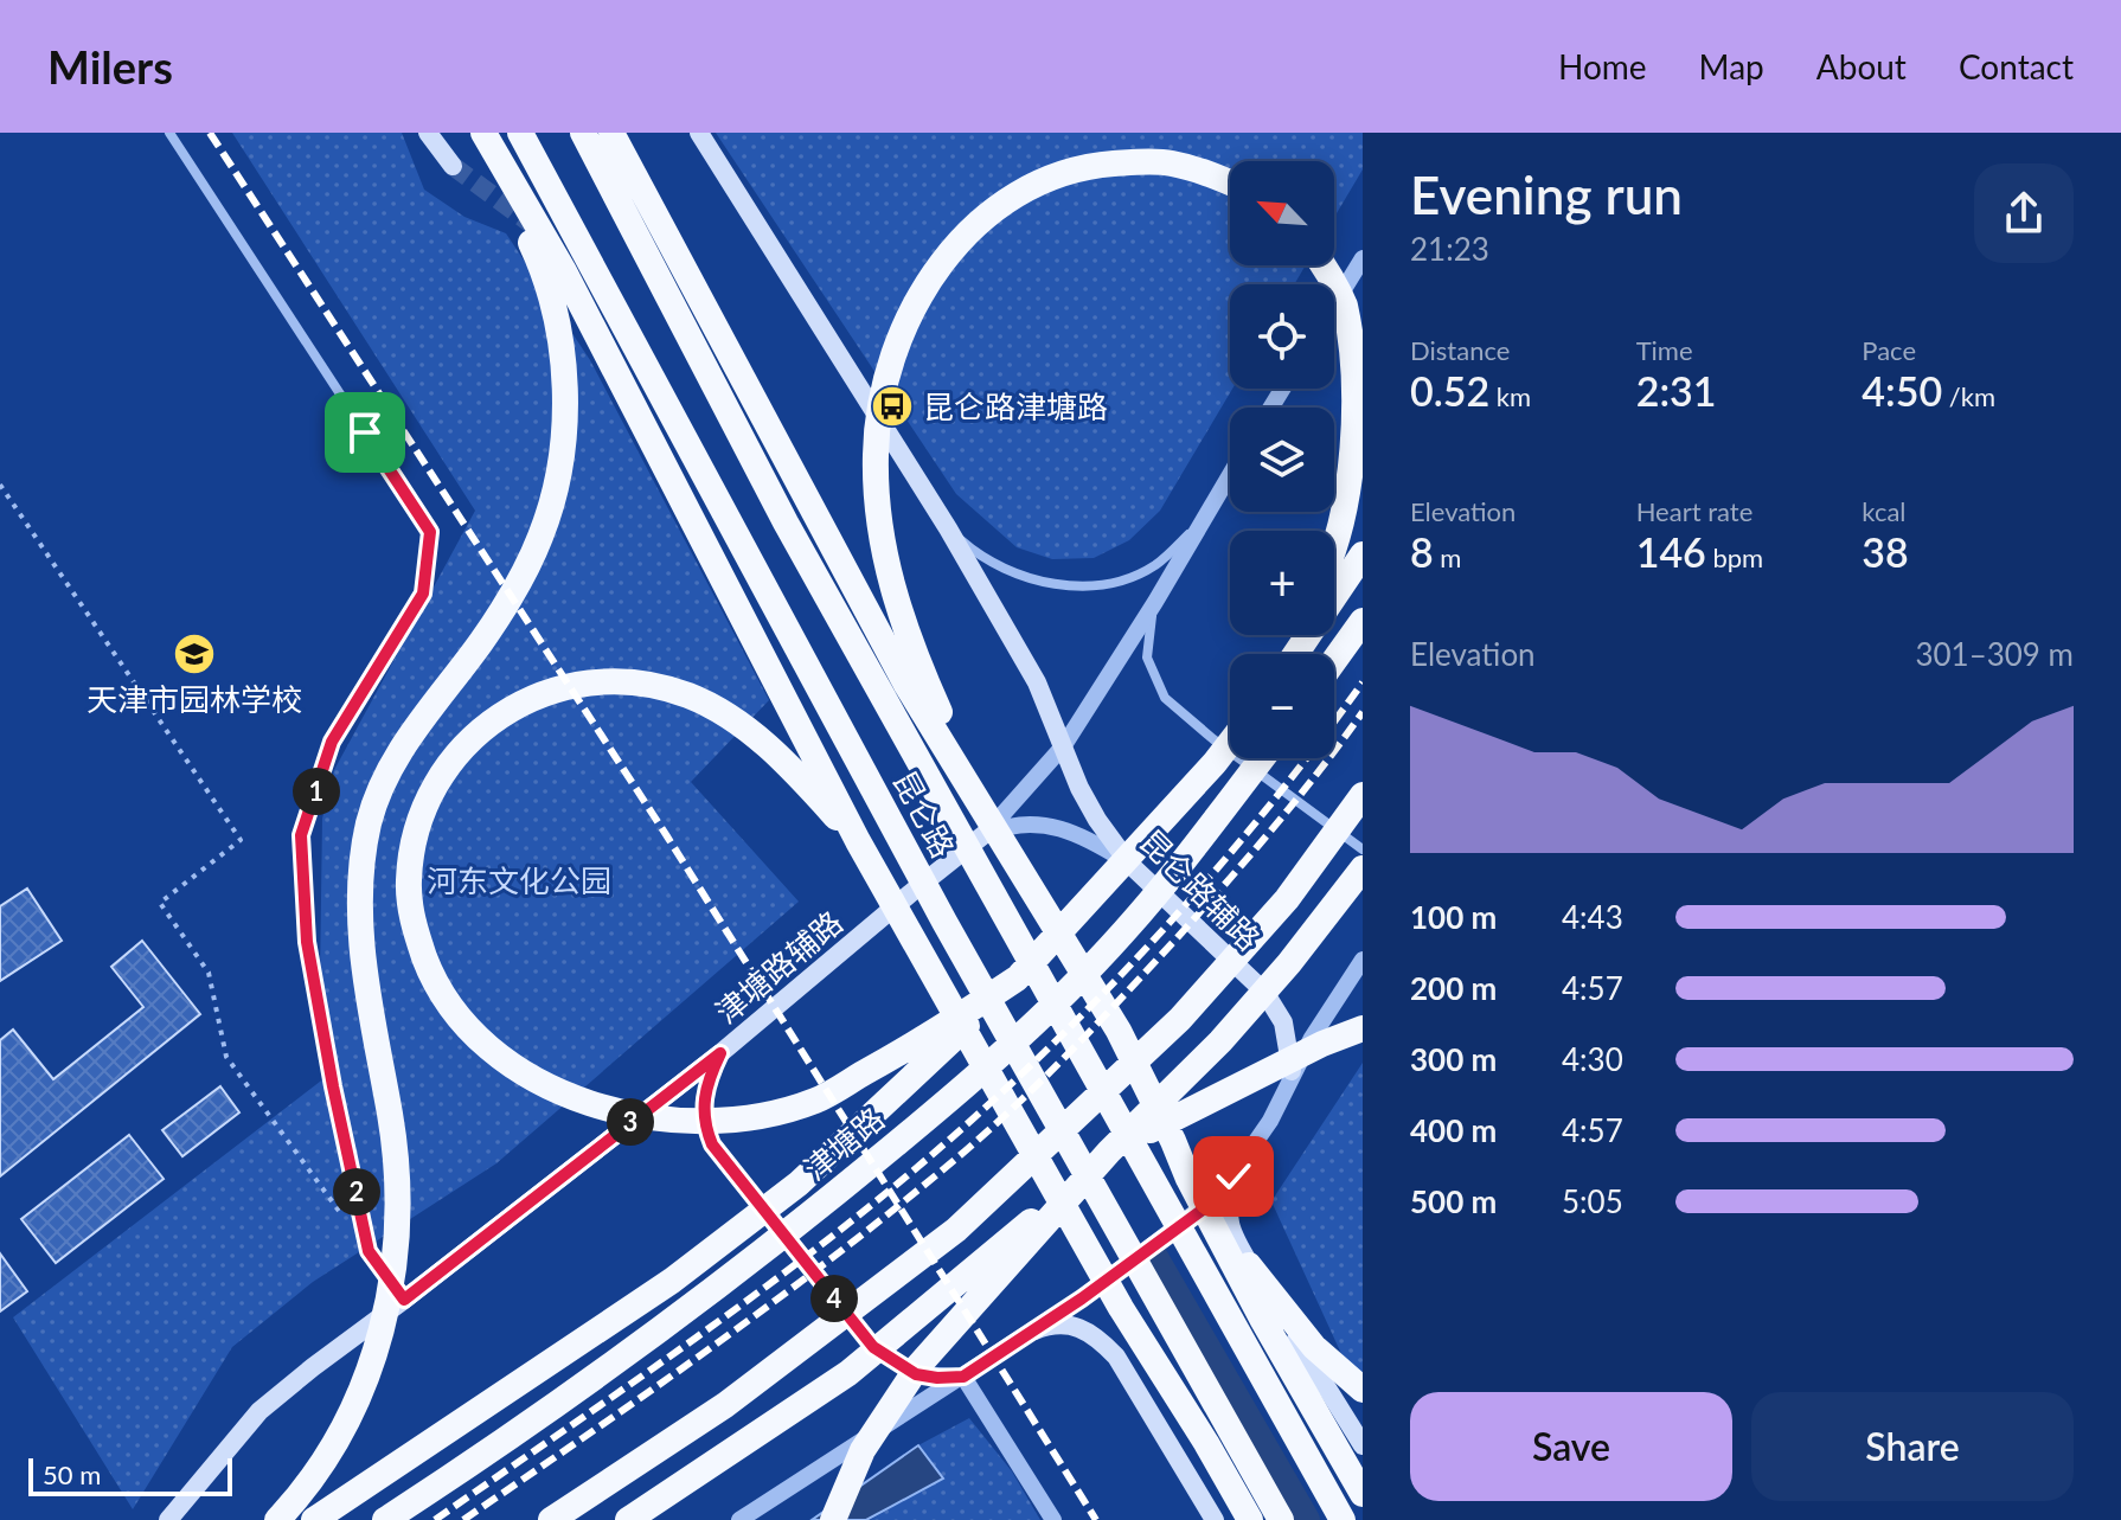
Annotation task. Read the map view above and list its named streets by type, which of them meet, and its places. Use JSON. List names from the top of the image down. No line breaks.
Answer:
{"streets":{"highway":["昆仑路","津塘路"],"main road":["昆仑路辅路","津塘路辅路"]},"crossings":[["昆仑路辅路","津塘路辅路"]],"parks":["河东文化公园"],"places":{"bus stop":["昆仑路津塘路"],"school or university":["天津市园林学校"]},"scale_bar":"50 m","north":"top left","page":{"header":"Milers","nav":["Home","Map","About","Contact"],"heading":["Evening run","21:23"],"map_buttons":["+","−"],"stats":[["Distance","0.52 km"],["Time","2:31"],["Pace","4:50 /km"],["Elevation","8 m"],["Heart rate","146 bpm"],["kcal","38"]],"chart":["Elevation","301–309 m"],"pins":["1","3","2","4"],"list":[{"name":"100 m","note":"4:43"},{"name":"200 m","note":"4:57"},{"name":"300 m","note":"4:30"},{"name":"400 m","note":"4:57"},{"name":"500 m","note":"5:05"}],"buttons":["Save","Share"],"scale":"50 m"}}
